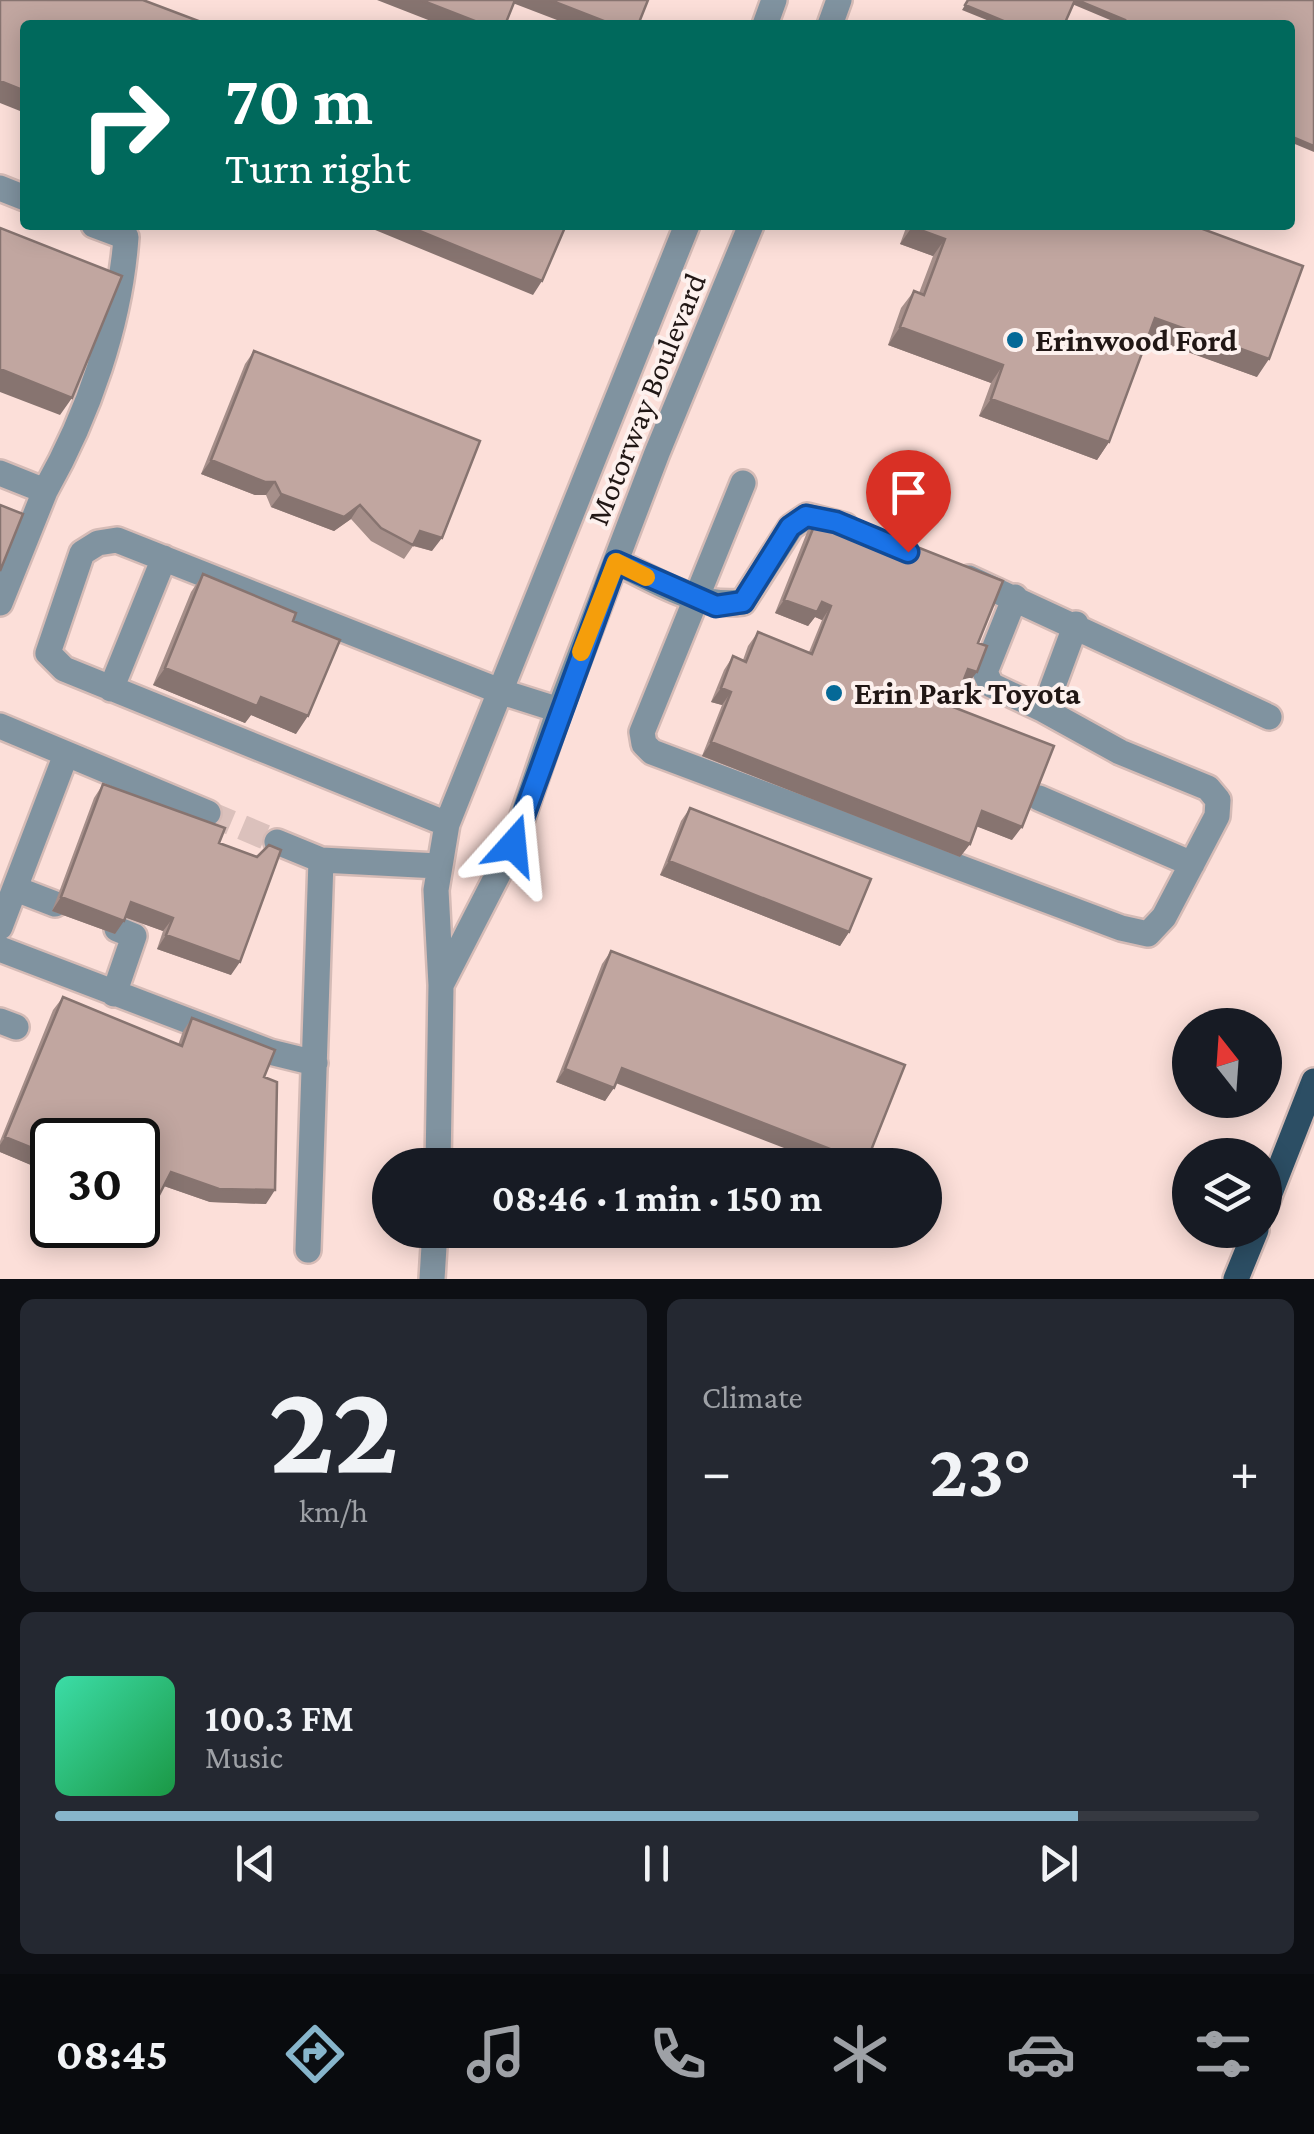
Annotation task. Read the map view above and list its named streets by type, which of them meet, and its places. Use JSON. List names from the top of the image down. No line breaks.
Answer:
{"streets":{"street":["Motorway Boulevard"]},"places":["Erinwood Ford","Erin Park Toyota"],"north":"top","page":{"turn":["70 m","Turn right"],"limit":"30","trip":"08:46 · 1 min · 150 m","tile":[["22","km/h"],"Climate"],"heat":["−","23°","+"],"song":["100.3 FM","Music"],"tabs":"08:45"}}
